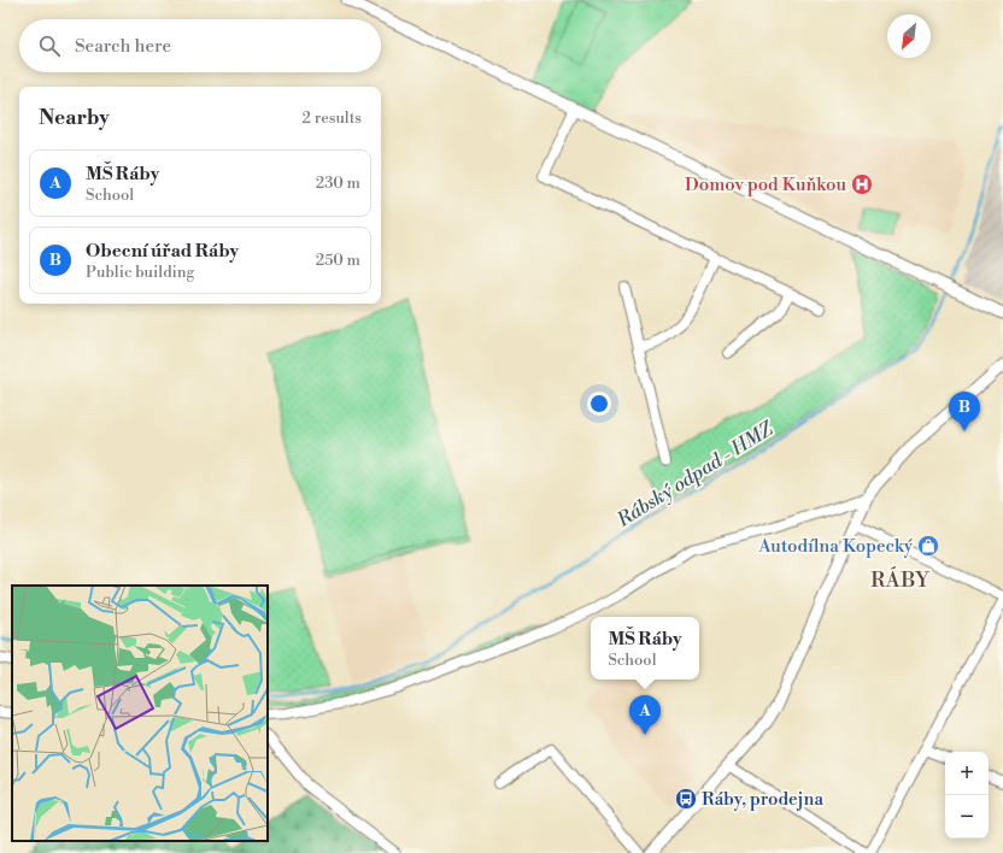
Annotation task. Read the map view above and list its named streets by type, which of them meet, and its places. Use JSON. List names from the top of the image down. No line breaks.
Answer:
{"districts":["RÁBY"],"water":["Rábský odpad - HMZ"],"places":{"hospital":["Domov pod Kuňkou"],"shop":["Autodílna Kopecký"],"bus stop":["Ráby, prodejna"]},"north":"bottom left","page":{"search":"Search here","heading":["Nearby","2 results"],"list":[{"mark":"A","name":"MŠ Ráby","note":"School","value":"230 m"},{"mark":"B","name":"Obecní úřad Ráby","note":"Public building","value":"250 m"}],"pins":["B","A"],"popup":["MŠ Ráby","School"],"map_buttons":["+","−"]}}
